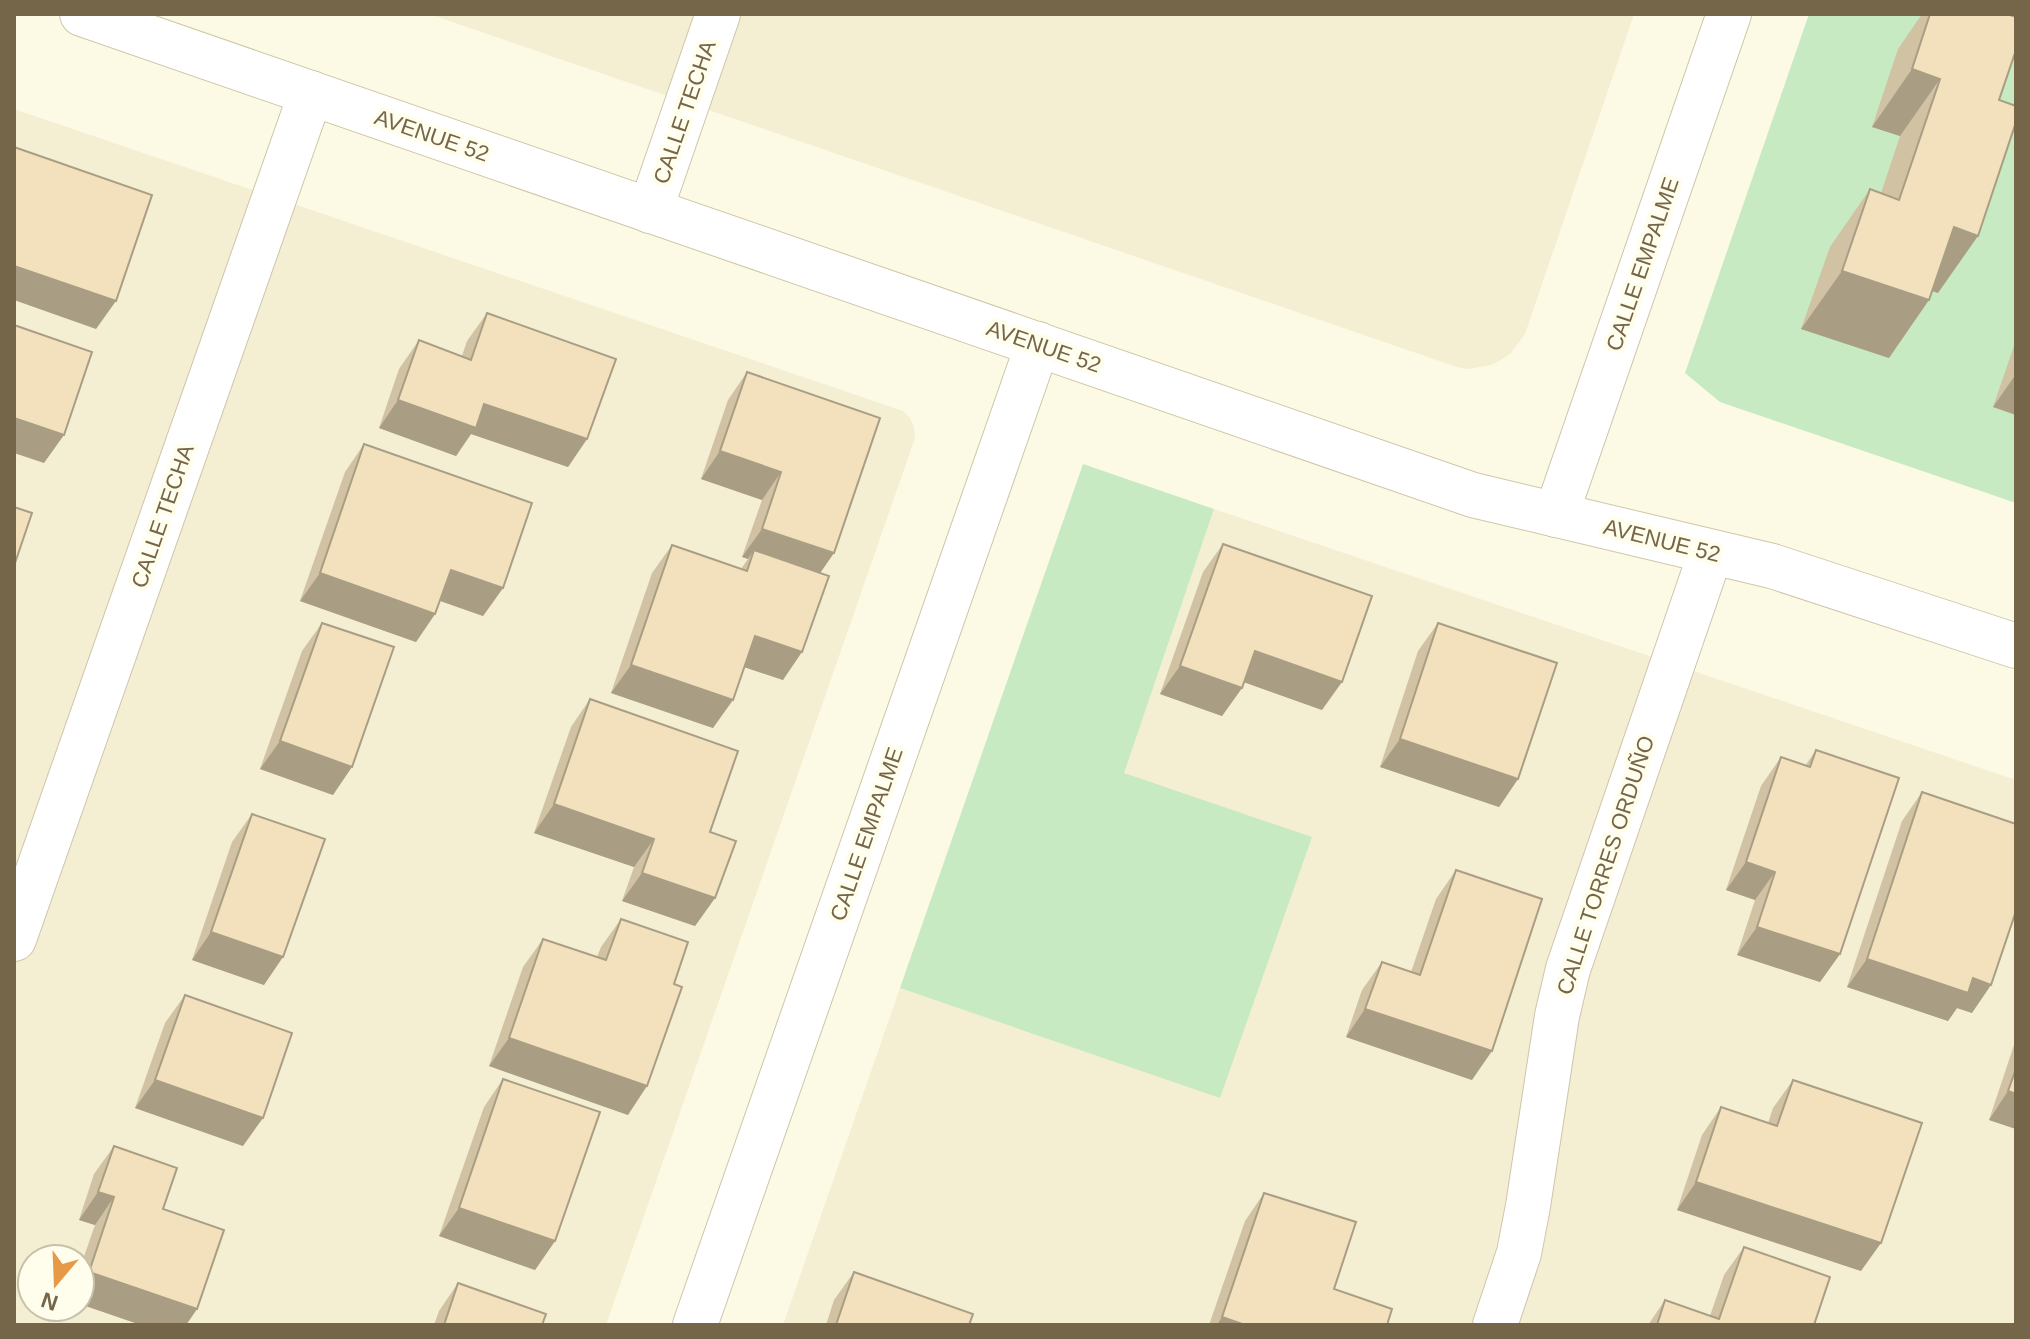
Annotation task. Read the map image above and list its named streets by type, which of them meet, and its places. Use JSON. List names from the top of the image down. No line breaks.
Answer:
{"streets":{"street":["CALLE TECHA","AVENUE 52","CALLE EMPALME","CALLE TORRES ORDUÑO"]},"crossings":[["CALLE TECHA","AVENUE 52"],["AVENUE 52","CALLE EMPALME"],["AVENUE 52","CALLE TORRES ORDUÑO"]],"north":"bottom"}
